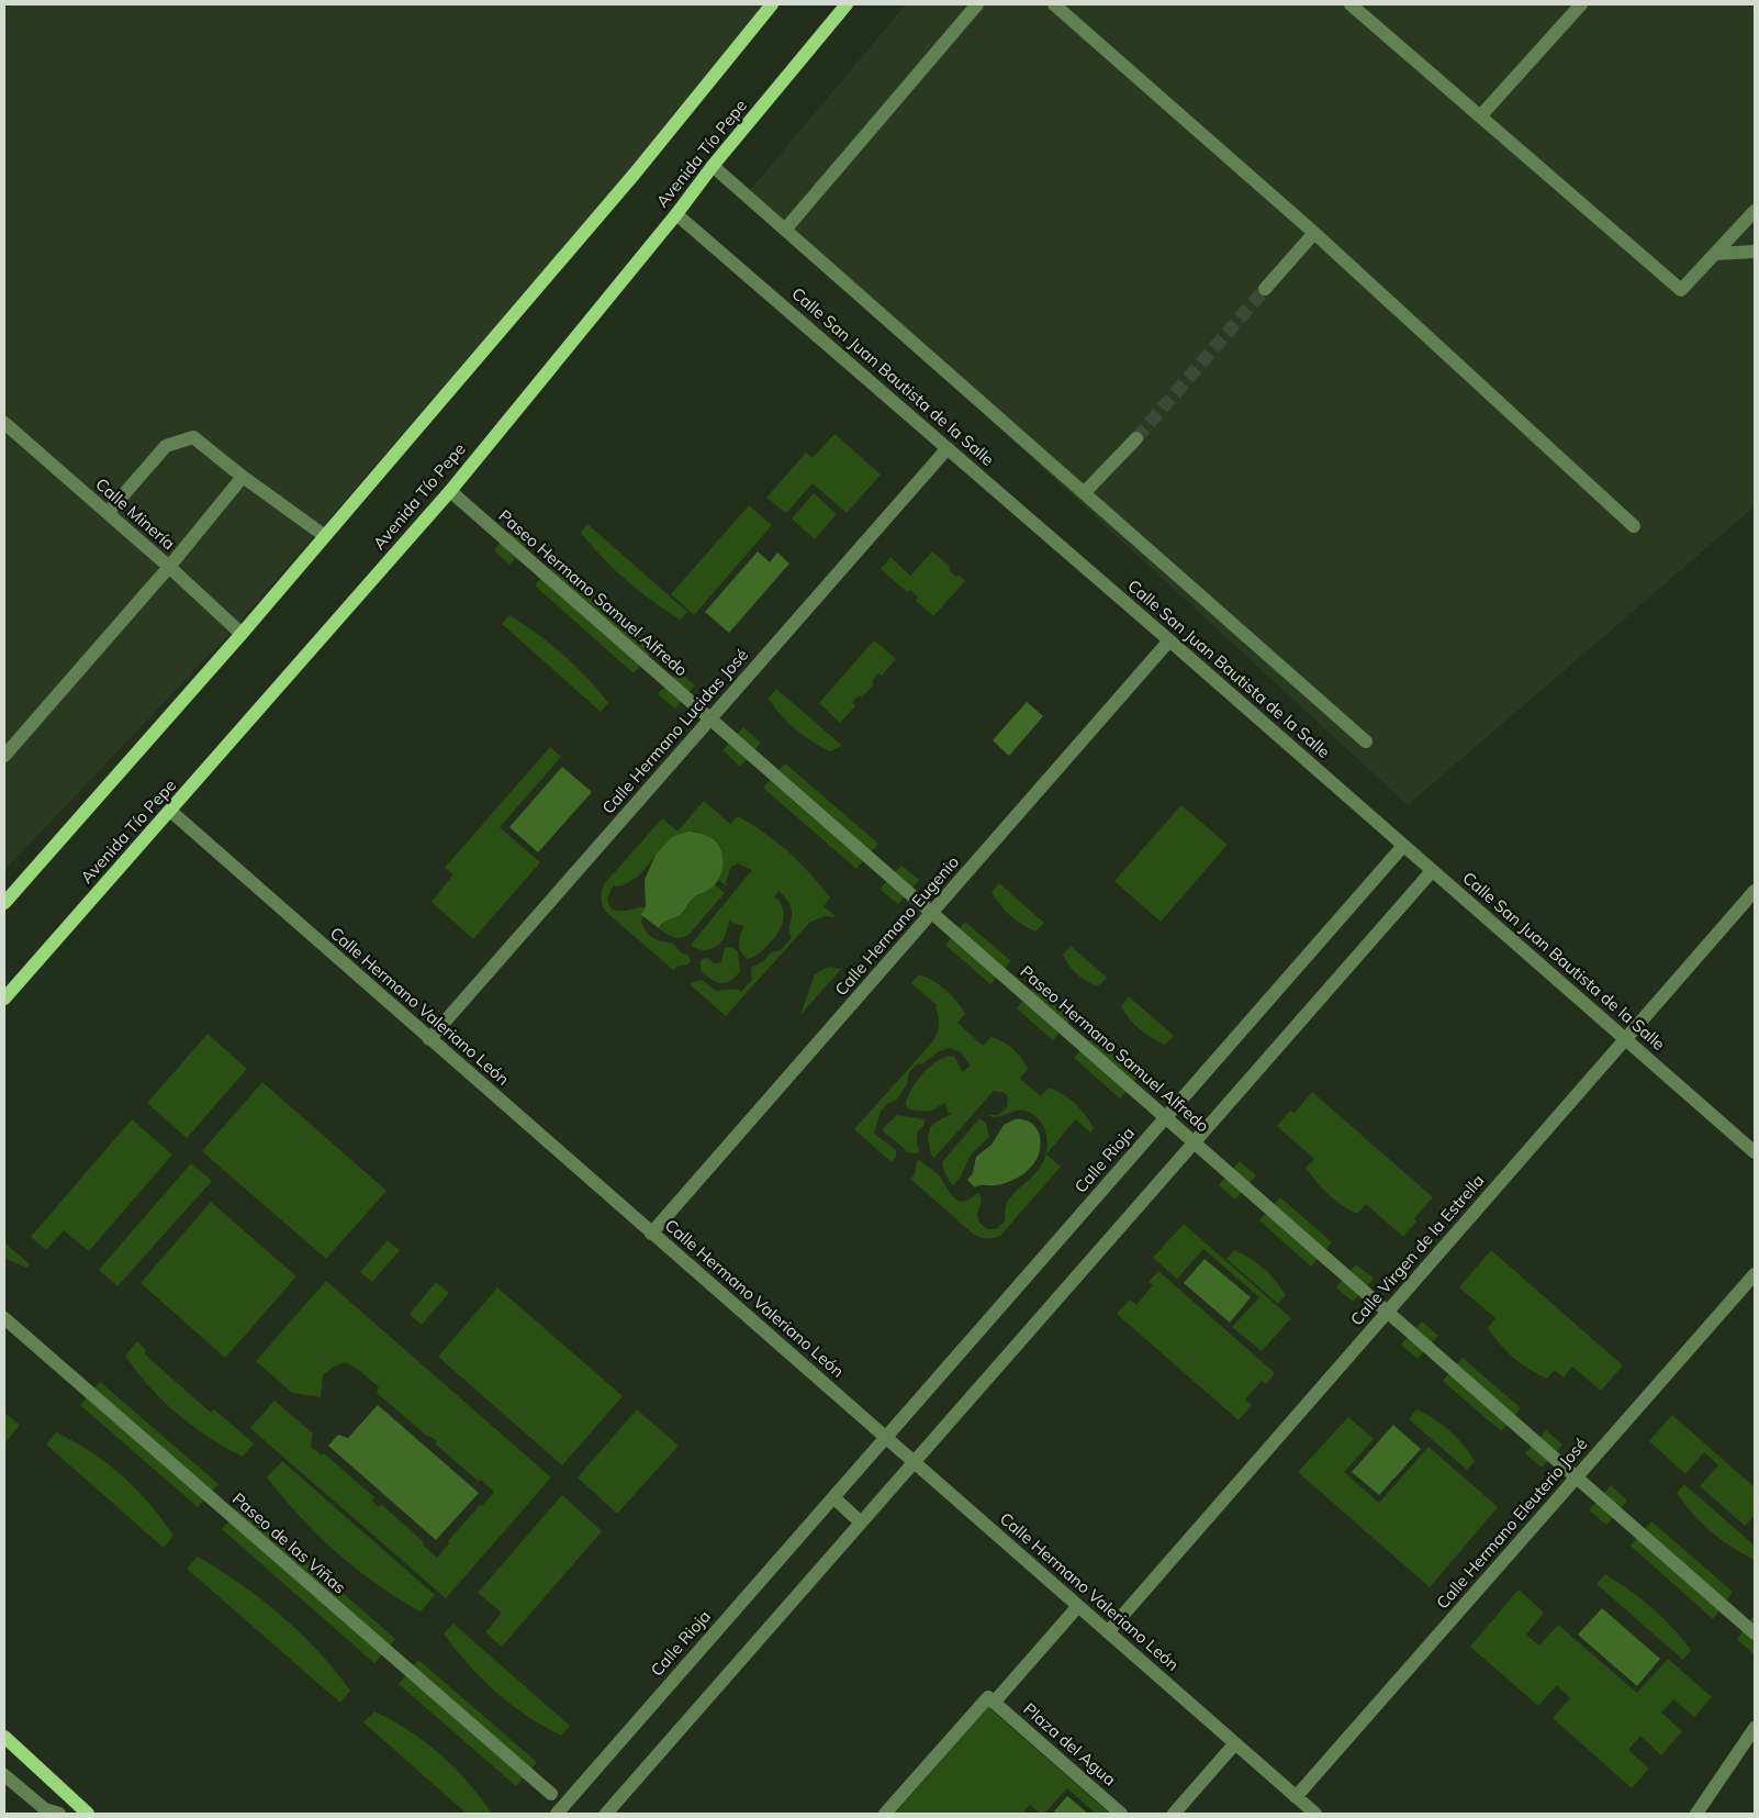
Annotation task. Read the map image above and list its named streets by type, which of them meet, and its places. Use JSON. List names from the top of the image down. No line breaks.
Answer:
{"streets":{"main road":["Avenida Tío Pepe"],"street":["Calle San Juan Bautista de la Salle","Calle Minería","Paseo Hermano Samuel Alfredo","Calle Hermano Lucidas José","Calle Hermano Eugenio","Calle Hermano Valeriano León","Calle Rioja","Calle Virgen de la Estrella","Calle Hermano Eleuterio José","Paseo de las Viñas","Plaza del Agua"]},"crossings":[["Avenida Tío Pepe","Calle San Juan Bautista de la Salle"],["Avenida Tío Pepe","Paseo Hermano Samuel Alfredo"],["Avenida Tío Pepe","Calle Hermano Valeriano León"],["Calle San Juan Bautista de la Salle","Calle Hermano Lucidas José"],["Calle San Juan Bautista de la Salle","Calle Hermano Eugenio"],["Calle San Juan Bautista de la Salle","Calle Rioja"],["Calle San Juan Bautista de la Salle","Calle Virgen de la Estrella"],["Paseo Hermano Samuel Alfredo","Calle Hermano Lucidas José"],["Paseo Hermano Samuel Alfredo","Calle Hermano Eugenio"],["Paseo Hermano Samuel Alfredo","Calle Rioja"],["Paseo Hermano Samuel Alfredo","Calle Virgen de la Estrella"],["Paseo Hermano Samuel Alfredo","Calle Hermano Eleuterio José"],["Calle Hermano Lucidas José","Calle Hermano Valeriano León"],["Calle Hermano Eugenio","Calle Hermano Valeriano León"],["Calle Hermano Valeriano León","Calle Rioja"],["Calle Hermano Valeriano León","Calle Virgen de la Estrella"],["Calle Hermano Valeriano León","Calle Hermano Eleuterio José"]]}
